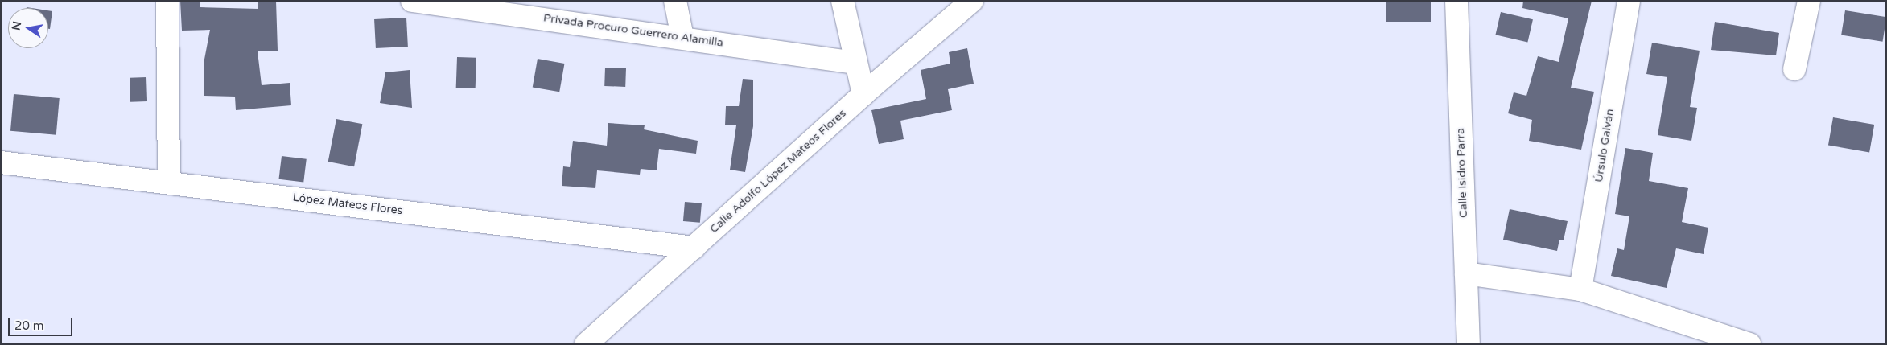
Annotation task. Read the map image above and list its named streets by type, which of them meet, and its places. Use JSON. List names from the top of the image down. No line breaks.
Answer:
{"streets":{"street":["Privada Procuro Guerrero Alamilla","Úrsulo Galván","Calle Adolfo López Mateos Flores","Calle Isidro Parra","López Mateos Flores"]},"crossings":[["Calle Adolfo López Mateos Flores","López Mateos Flores"]],"scale_bar":"20 m","north":"left"}
